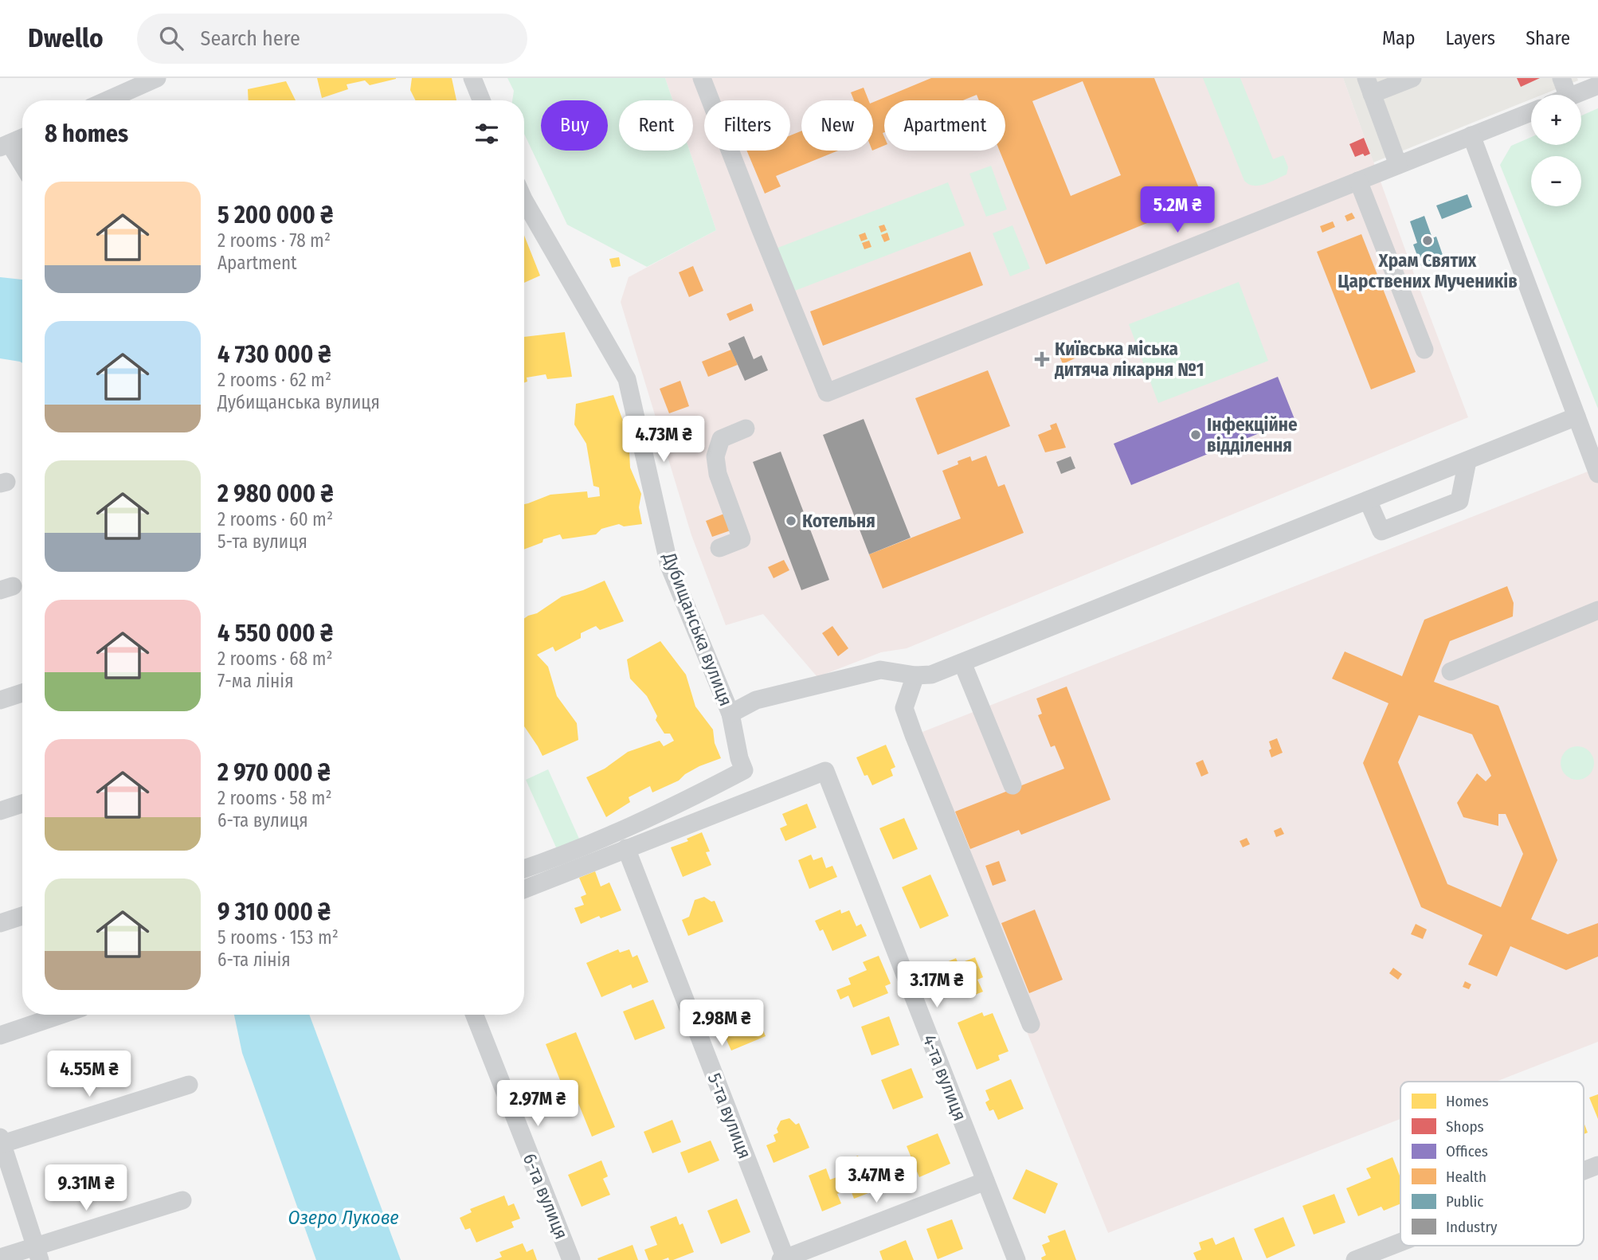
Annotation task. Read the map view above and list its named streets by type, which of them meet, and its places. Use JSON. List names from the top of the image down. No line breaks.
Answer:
{"streets":{"street":["Дубищанська вулиця","4-та вулиця","5-та вулиця","6-та вулиця"]},"crossings":[["4-та вулиця","5-та вулиця"]],"water":["Озеро Лукове"],"places":{"other":["Храм Святих Царствених Мучеників","Інфекційне відділення","Котельня"],"health":["Київська міська дитяча лікарня №1"]},"legend":["Homes","Shops","Offices","Health","Public","Industry"],"page":{"header":"Dwello","search":"Search here","nav":["Map","Layers","Share"],"map_buttons":["+","−"],"chip":["Buy","Rent","Filters","New","Apartment"],"heading":"8 homes","list":[{"name":"5 200 000 ₴","note":"2 rooms · 78 m² · Apartment"},{"name":"4 730 000 ₴","note":"2 rooms · 62 m² · Дубищанська вулиця"},{"name":"2 980 000 ₴","note":"2 rooms · 60 m² · 5-та вулиця"},{"name":"4 550 000 ₴","note":"2 rooms · 68 m² · 7-ма лінія"},{"name":"2 970 000 ₴","note":"2 rooms · 58 m² · 6-та вулиця"},{"name":"9 310 000 ₴","note":"5 rooms · 153 m² · 6-та лінія"}],"price":["5.2M ₴","4.73M ₴","3.17M ₴","2.98M ₴","4.55M ₴","2.97M ₴","3.47M ₴","9.31M ₴"]}}
